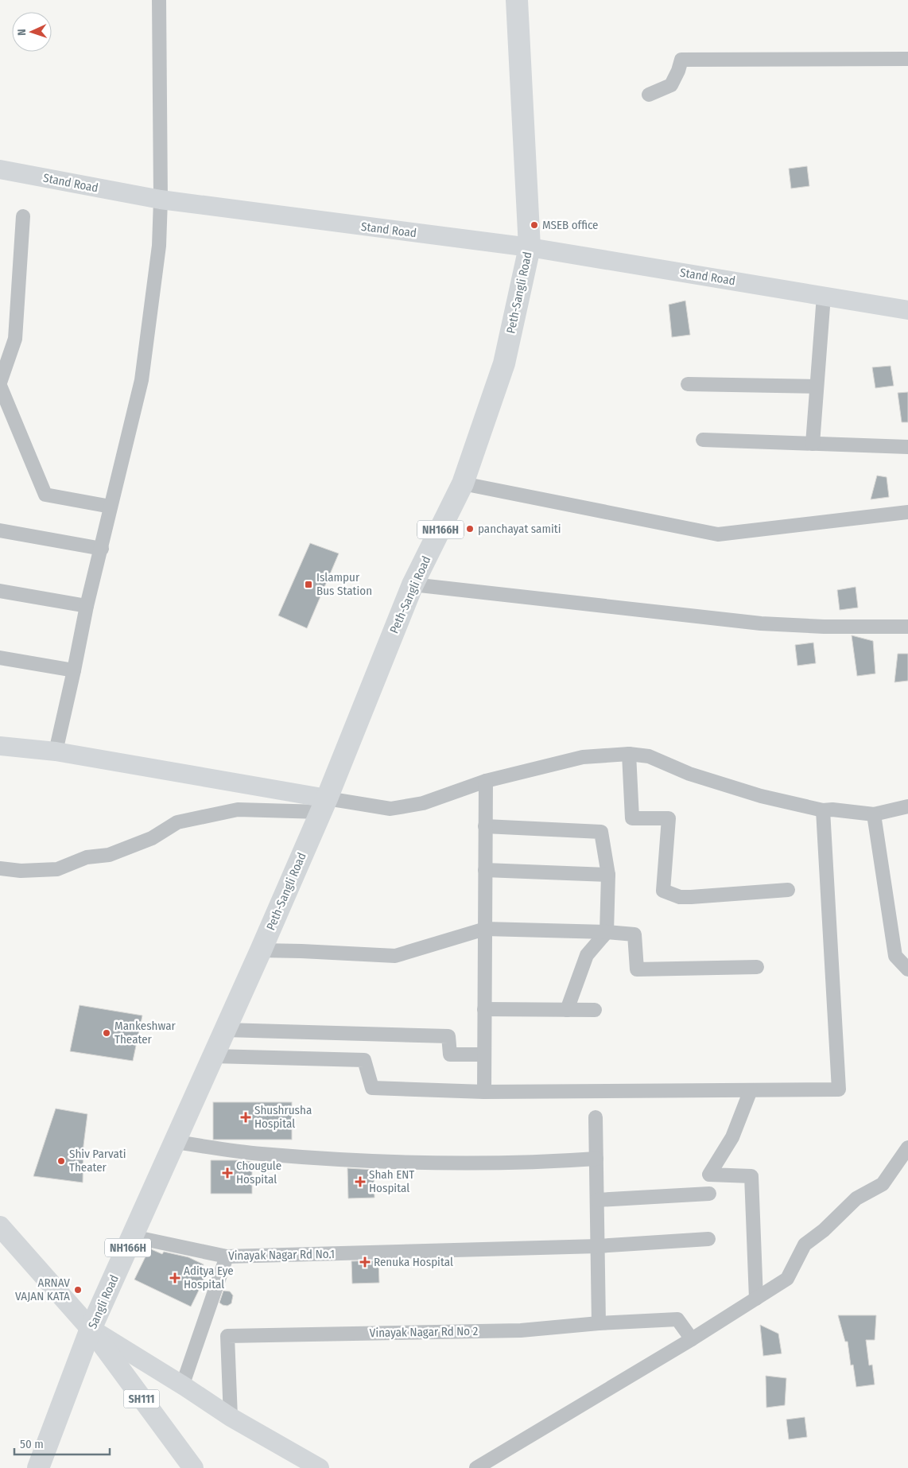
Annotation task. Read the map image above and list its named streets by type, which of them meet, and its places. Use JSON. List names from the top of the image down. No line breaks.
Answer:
{"streets":{"highway":["Peth-Sangli Road","NH166H","Sangli Road"],"main road":["Stand Road","SH111"],"street":["Vinayak Nagar Rd No.1","Vinayak Nagar Rd No 2"]},"crossings":[["Stand Road","Peth-Sangli Road"],["Peth-Sangli Road","Sangli Road"],["Vinayak Nagar Rd No.1","Sangli Road"],["Sangli Road","SH111"]],"places":{"other":["MSEB office","panchayat samiti","Mankeshwar Theater","Shiv Parvati Theater","ARNAV VAJAN KATA"],"transit":["Islampur Bus Station"],"health":["Shushrusha Hospital","Chougule Hospital","Shah ENT Hospital","Renuka Hospital","Aditya Eye Hospital"]},"scale_bar":"50 m","north":"left"}
